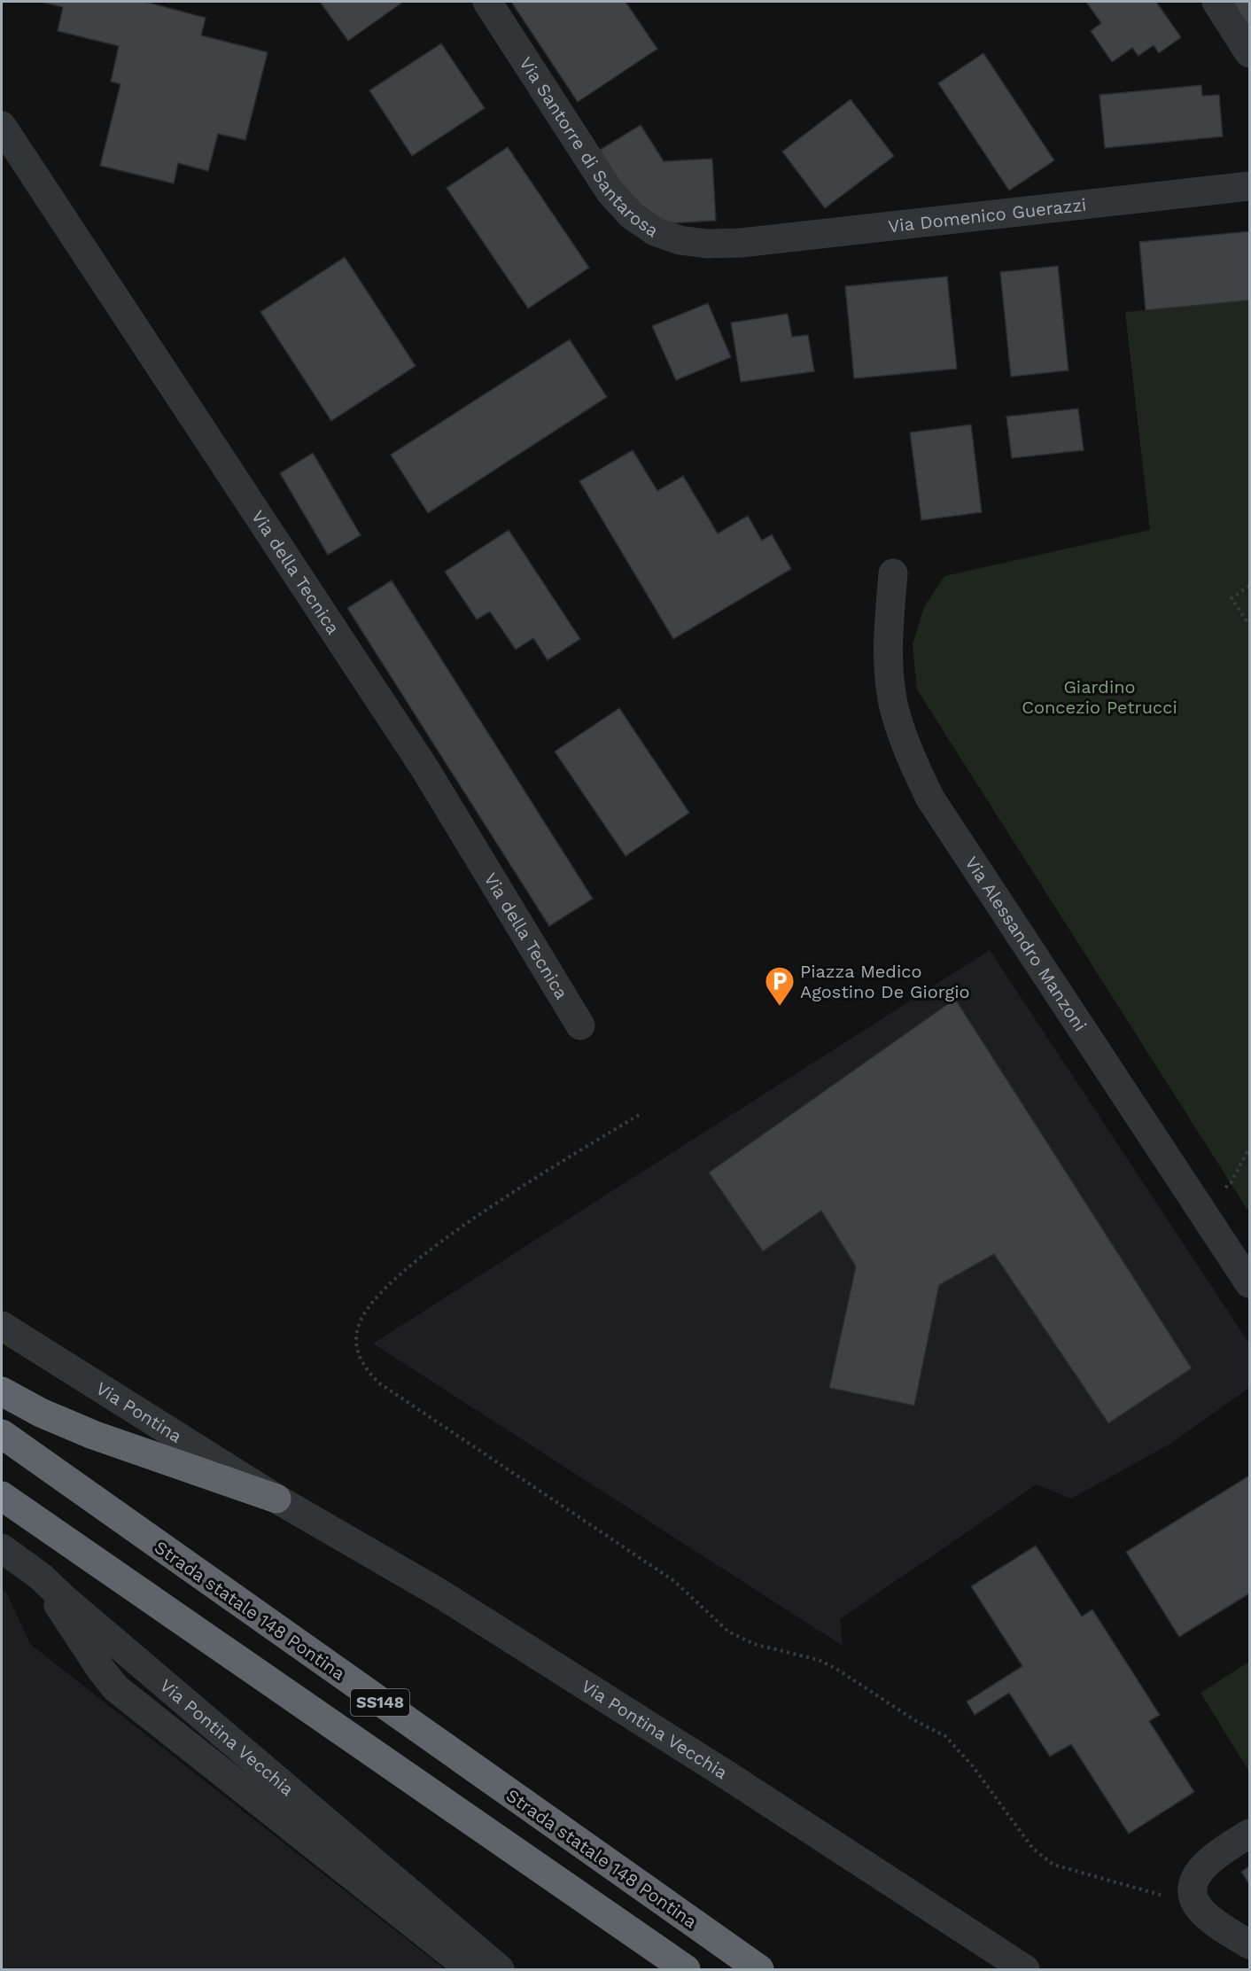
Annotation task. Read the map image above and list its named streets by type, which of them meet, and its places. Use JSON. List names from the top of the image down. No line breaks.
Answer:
{"streets":{"highway":["Strada statale 148 Pontina","SS148"],"street":["Via Santorre di Santarosa","Via Domenico Guerazzi","Via della Tecnica","Via Alessandro Manzoni","Via Pontina","Via Pontina Vecchia"]},"crossings":[["Via Santorre di Santarosa","Via Domenico Guerazzi"],["Via Pontina","Via Pontina Vecchia"]],"parks":["Giardino Concezio Petrucci"],"places":{"parking":["Piazza Medico Agostino De Giorgio"]}}
